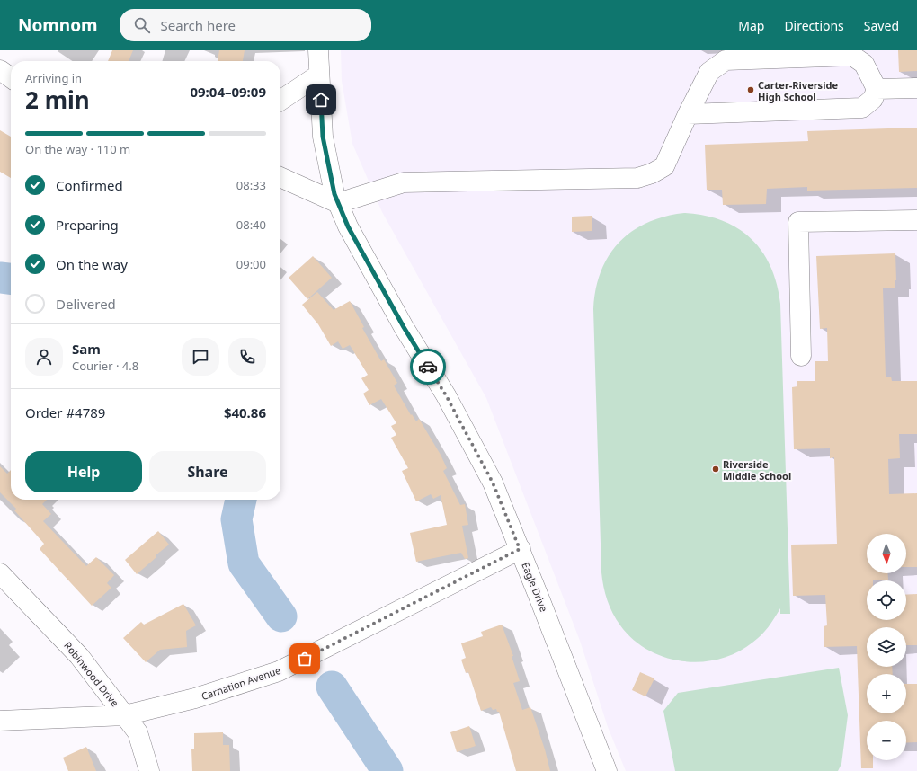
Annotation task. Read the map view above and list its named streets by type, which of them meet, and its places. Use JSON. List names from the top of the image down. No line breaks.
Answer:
{"streets":{"street":["Eagle Drive","Robinwood Drive","Carnation Avenue"]},"crossings":[["Eagle Drive","Carnation Avenue"],["Robinwood Drive","Carnation Avenue"]],"places":["Carter-Riverside High School","Riverside Middle School"],"north":"bottom","page":{"header":"Nomnom","search":"Search here","nav":["Map","Directions","Saved"],"heading":["2 min","Arriving in","09:04–09:09"],"panel":["Sam","Courier · 4.8","Order #4789","$40.86"],"bar":"On the way · 110 m","list":[["Confirmed","08:33"],["Preparing","08:40"],["On the way","09:00"],"Delivered"],"buttons":["Help","Share"],"map_buttons":["+","−"]}}
